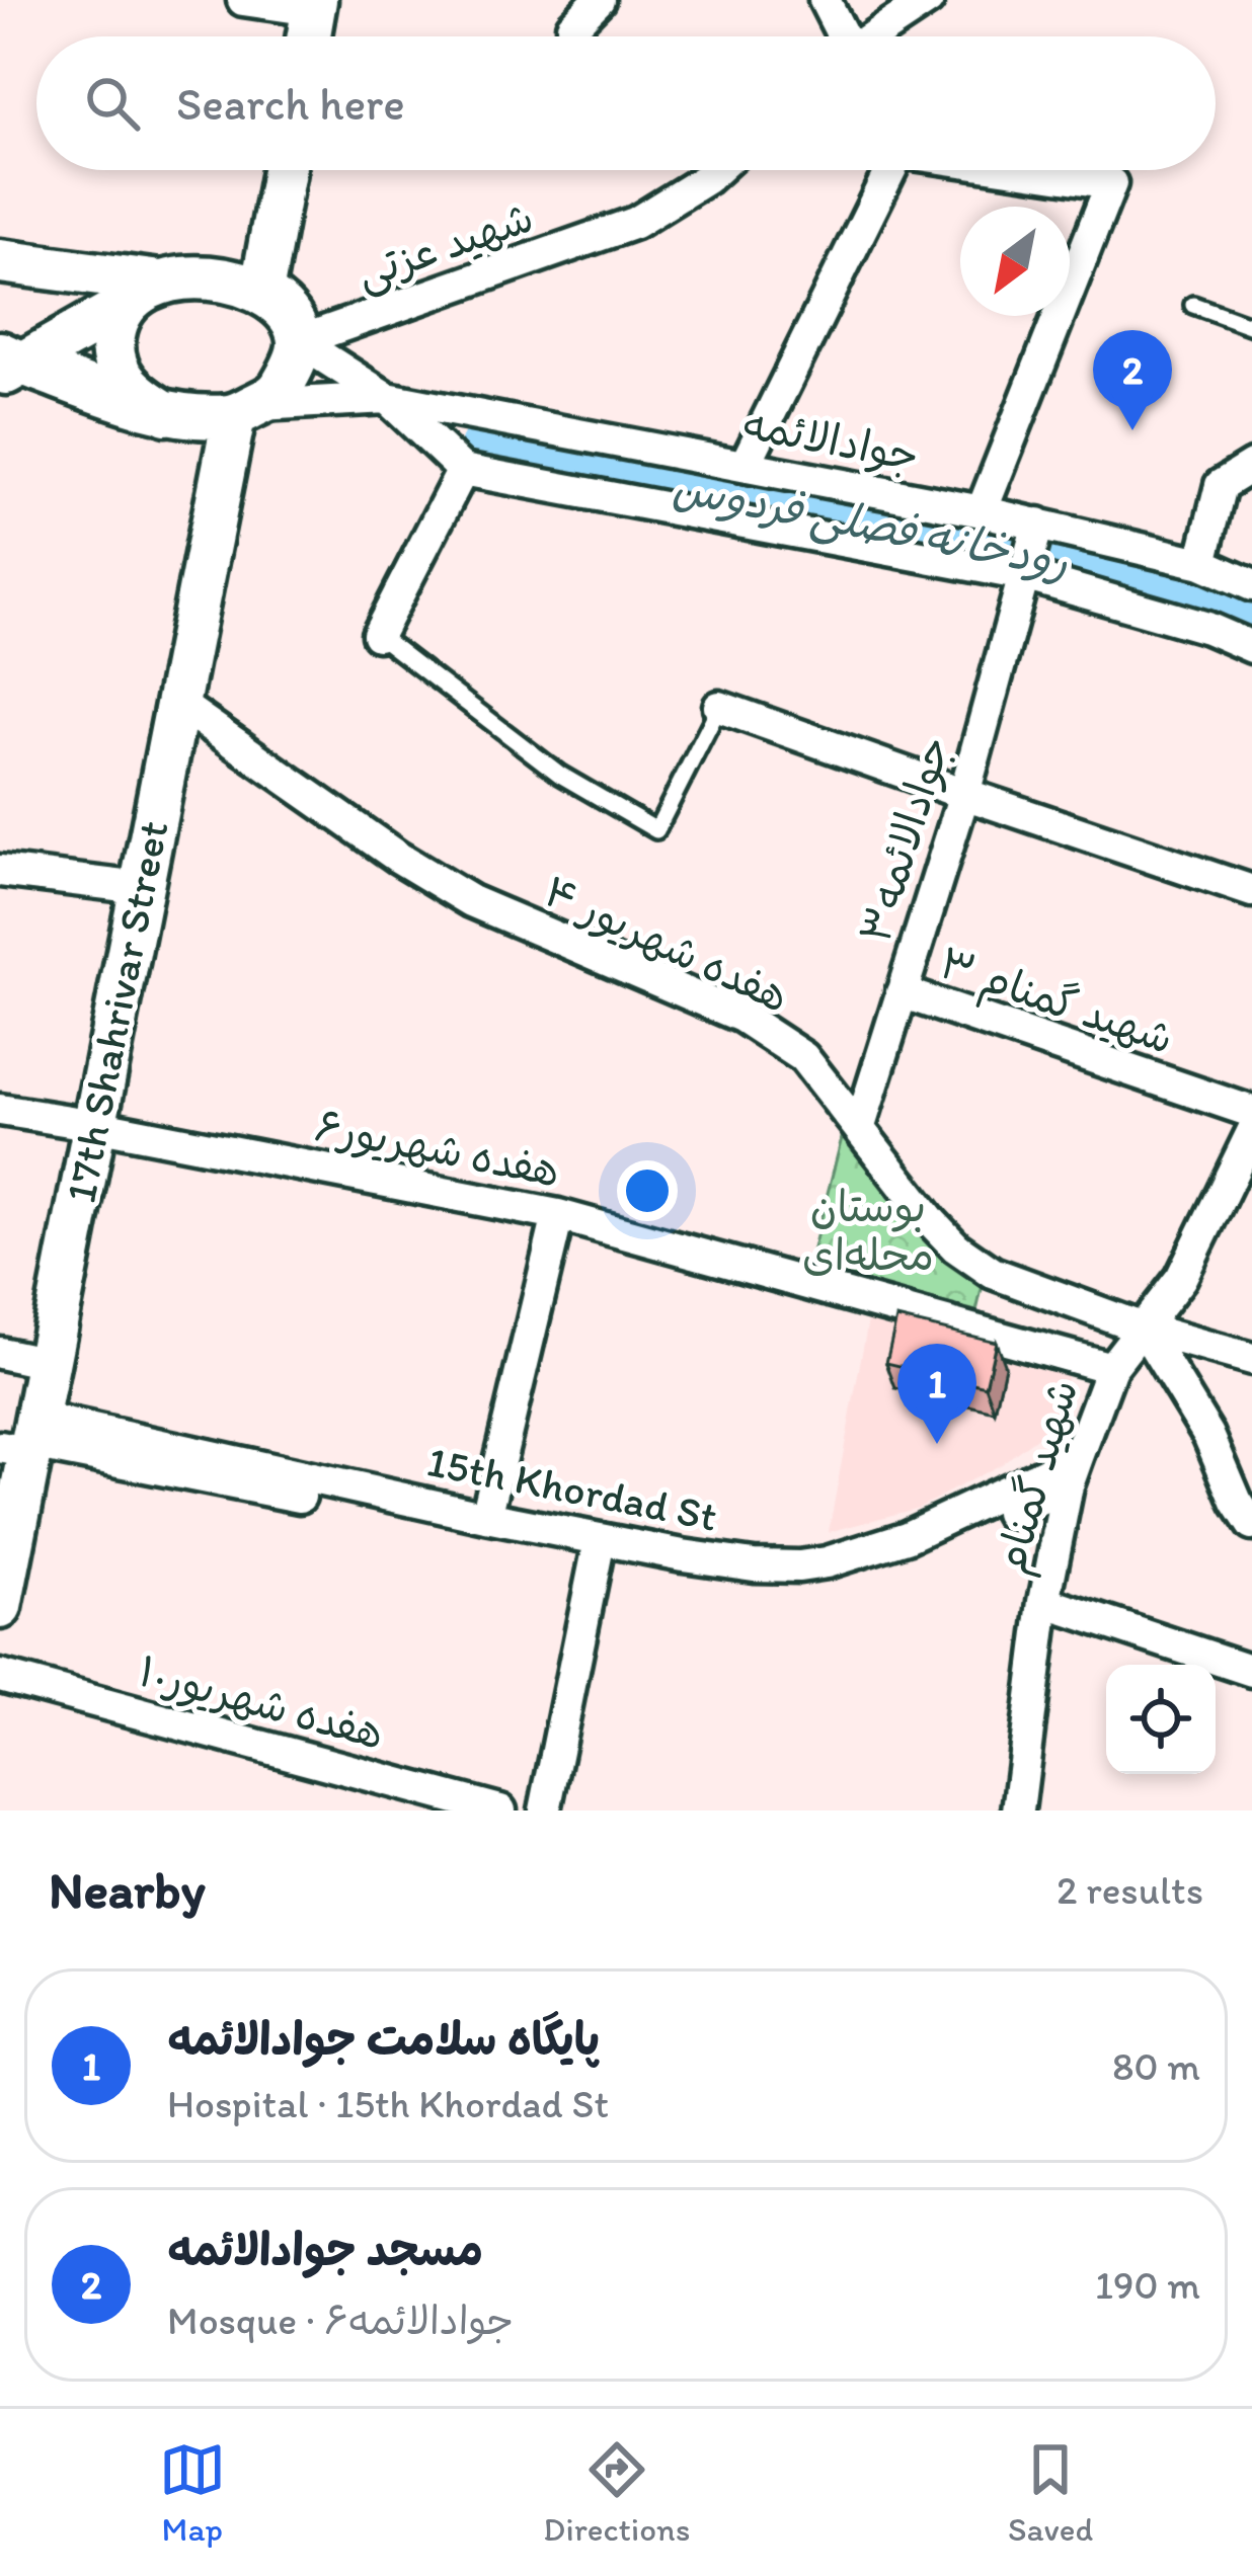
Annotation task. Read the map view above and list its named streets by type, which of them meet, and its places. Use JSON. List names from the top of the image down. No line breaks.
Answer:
{"streets":{"main road":["17th Shahrivar Street"],"street":["شهید عزتی","جوادالائمه","جوادالائمه۳","هفده شهریور ۴","شهید گمنام ۳","هفده شهریور۶","شهید گمنام","15th Khordad St","هفده شهریور۱۰"]},"crossings":[["شهید عزتی","جوادالائمه"],["شهید عزتی","17th Shahrivar Street"],["جوادالائمه","جوادالائمه۳"],["جوادالائمه","17th Shahrivar Street"],["جوادالائمه۳","هفده شهریور ۴"],["جوادالائمه۳","شهید گمنام ۳"],["هفده شهریور ۴","17th Shahrivar Street"],["هفده شهریور ۴","شهید گمنام"],["17th Shahrivar Street","هفده شهریور۶"],["17th Shahrivar Street","15th Khordad St"],["هفده شهریور۶","شهید گمنام"],["شهید گمنام","15th Khordad St"]],"water":["رودخانه فصلی فردوس"],"parks":["بوستان محله‌ای"],"north":"bottom left","page":{"search":"Search here","pins":["2","1"],"heading":["Nearby","2 results"],"list":[{"mark":"1","name":"پایگاه سلامت جوادالائمه","note":"Hospital · 15th Khordad St","value":"80 m"},{"mark":"2","name":"مسجد جوادالائمه","note":"Mosque · جوادالائمه۶","value":"190 m"}],"nav":["Map","Directions","Saved"]}}
